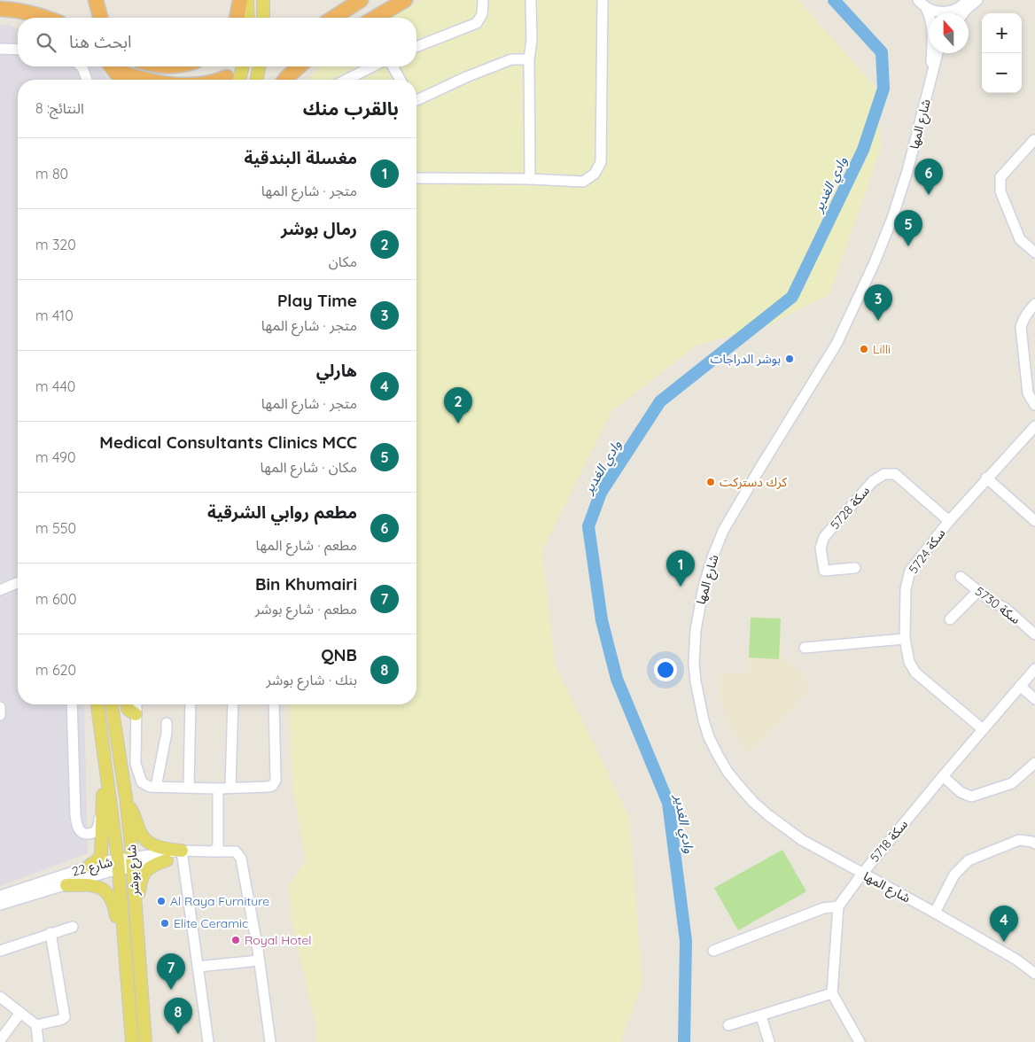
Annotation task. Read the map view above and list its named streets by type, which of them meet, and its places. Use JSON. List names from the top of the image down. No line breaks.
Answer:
{"streets":{"main road":["شارع بوشر"],"street":["شارع المها","سكة 5728","سكة 5724","سكة 5730","سكة 5718","شارع 22"]},"crossings":[["شارع المها","سكة 5718"],["سكة 5728","سكة 5724"],["سكة 5724","سكة 5718"],["شارع 22","شارع بوشر"]],"water":["وادي الغدير"],"places":["Lilli","بوشر الدراجات","كرك دستركت","Al Raya Furniture","Elite Ceramic","Royal Hotel"],"north":"top","page":{"map_buttons":["+","−"],"search":"ابحث هنا","heading":["بالقرب منك","النتائج: 8"],"list":[{"mark":"1","name":"مغسلة البندقية","note":"متجر · شارع المها","value":"80 m"},{"mark":"2","name":"رمال بوشر","note":"مكان","value":"320 m"},{"mark":"3","name":"Play Time","note":"متجر · شارع المها","value":"410 m"},{"mark":"4","name":"هارلي","note":"متجر · شارع المها","value":"440 m"},{"mark":"5","name":"Medical Consultants Clinics MCC","note":"مكان · شارع المها","value":"490 m"},{"mark":"6","name":"مطعم روابي الشرقية","note":"مطعم · شارع المها","value":"550 m"},{"mark":"7","name":"Bin Khumairi","note":"مطعم · شارع بوشر","value":"600 m"},{"mark":"8","name":"QNB","note":"بنك · شارع بوشر","value":"620 m"}],"pins":["6","5","3","2","1","4","7","8"]}}
